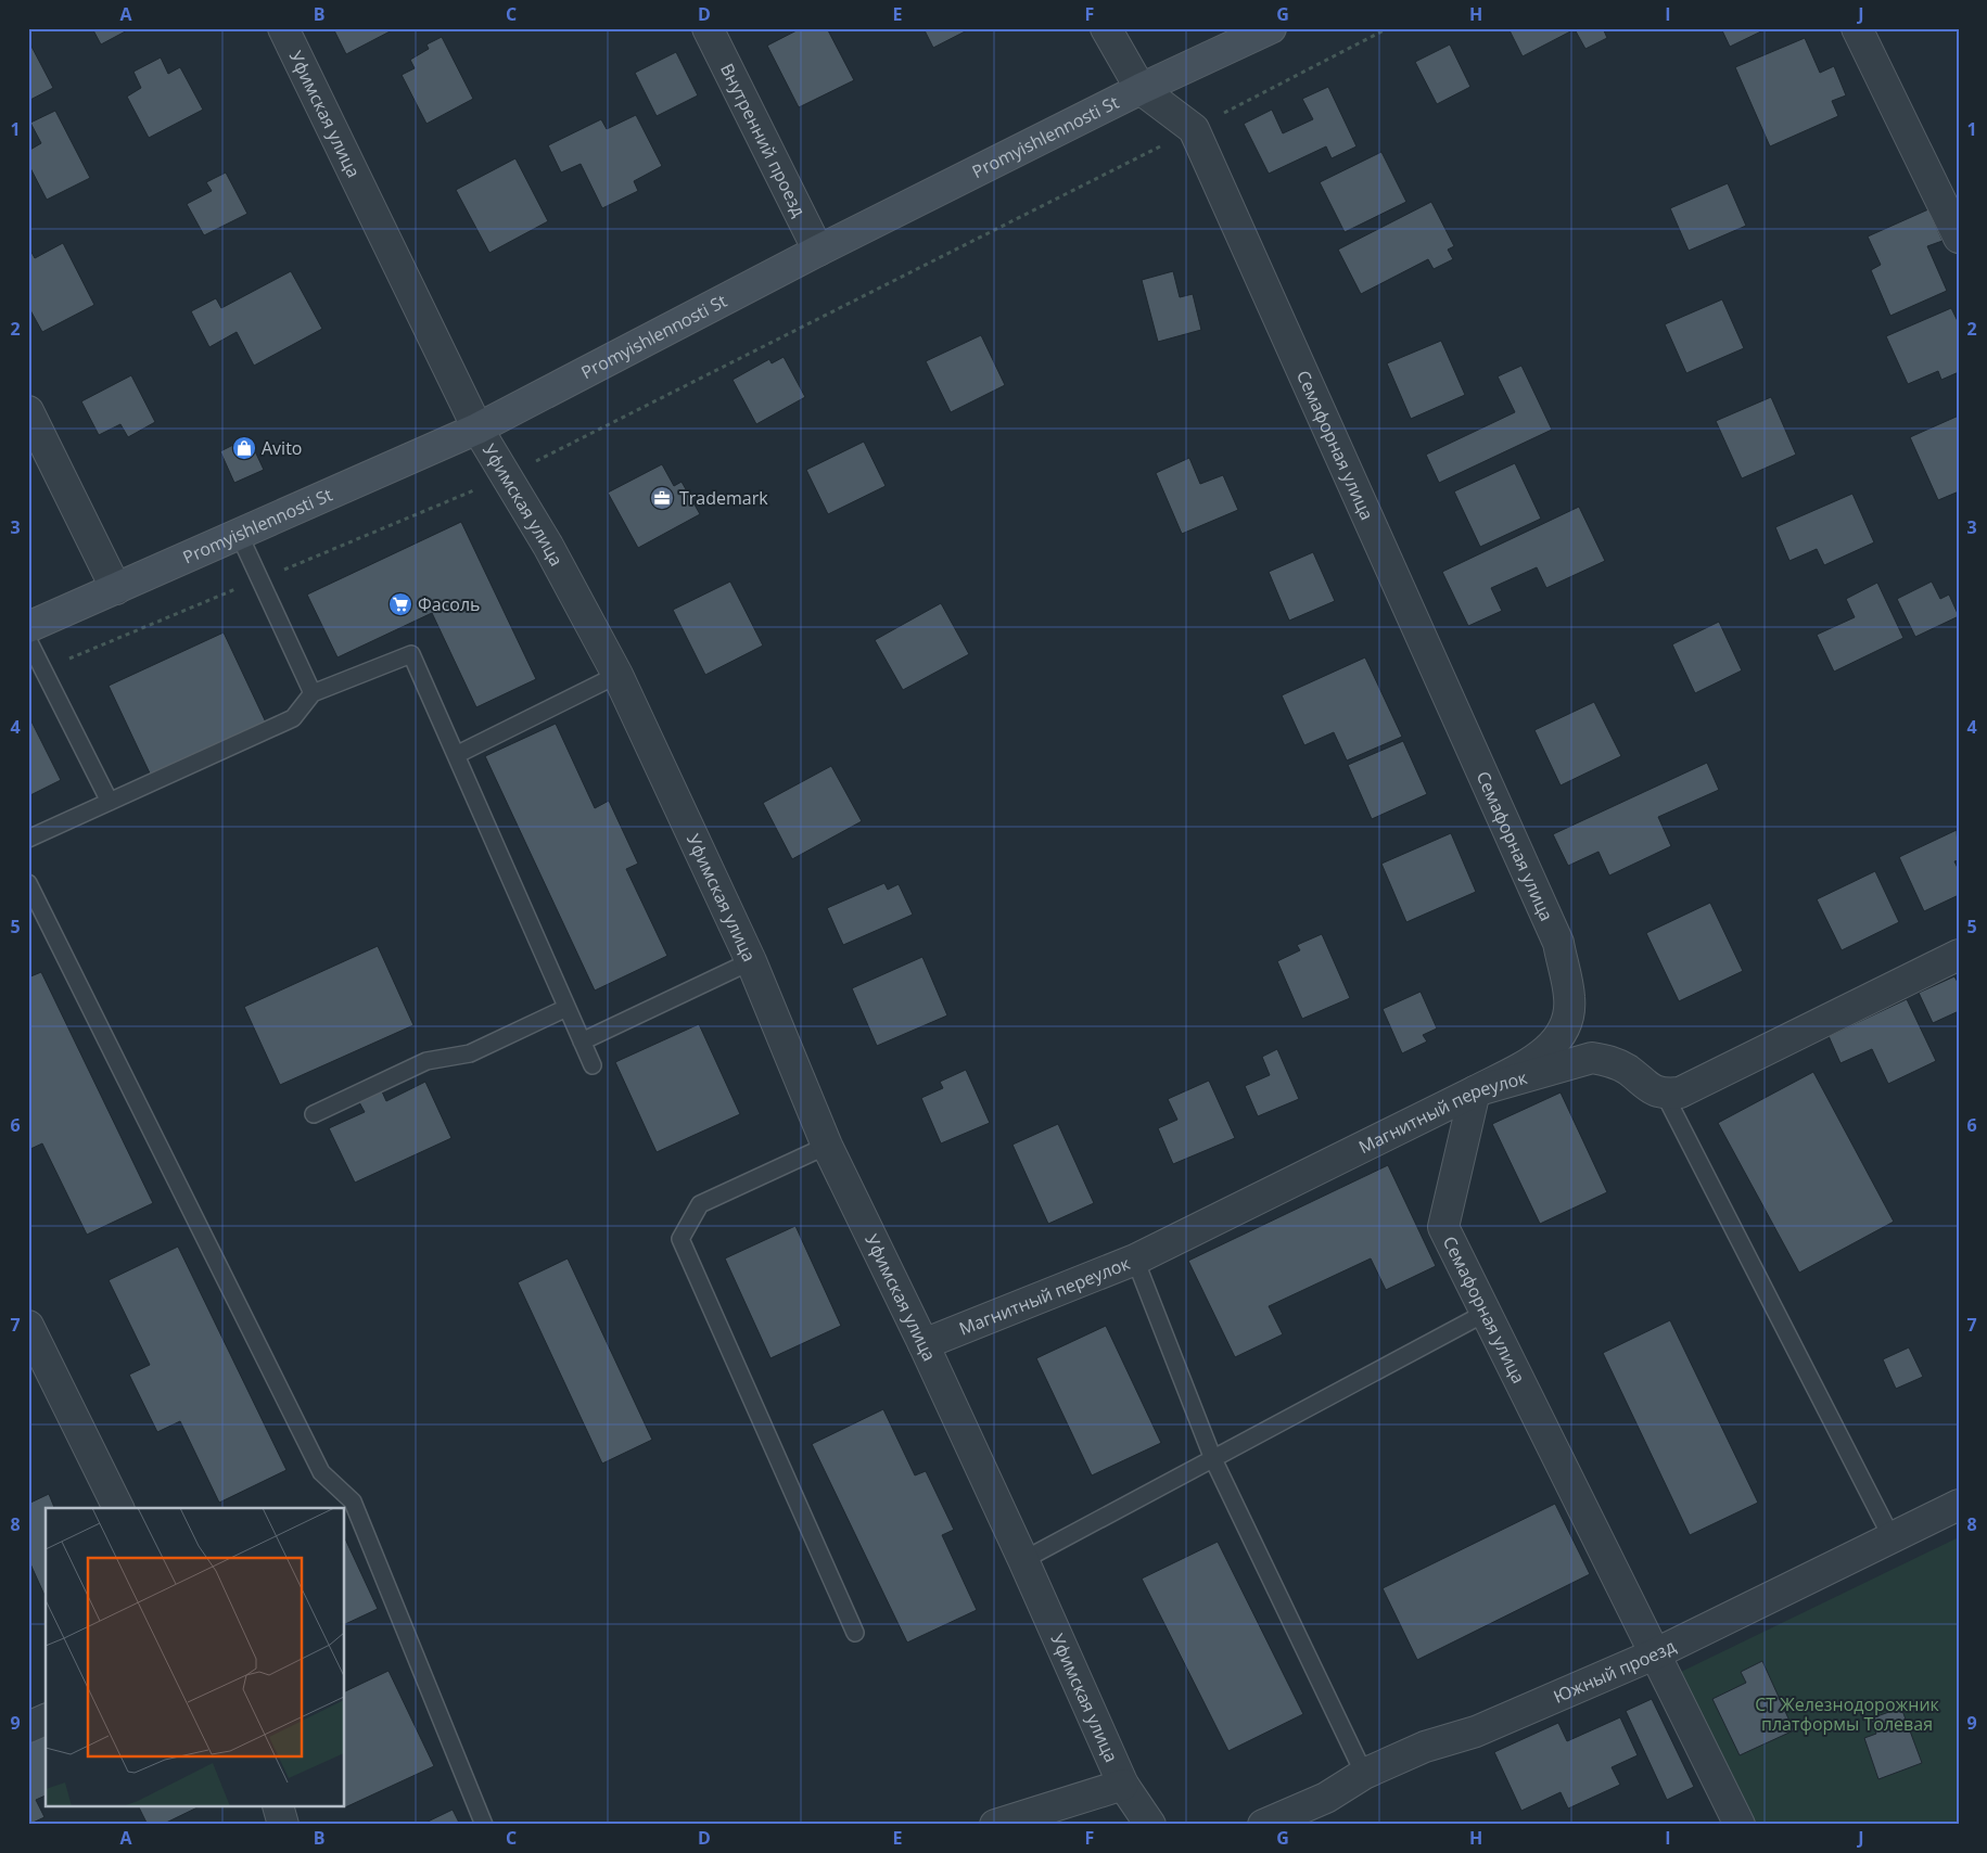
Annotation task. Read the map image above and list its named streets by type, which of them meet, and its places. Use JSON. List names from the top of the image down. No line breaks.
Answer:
{"streets":{"main road":["Promyishlennosti St"],"street":["Уфимская улица","Внутренний проезд","Семафорная улица","Магнитный переулок","Южный проезд"]},"crossings":[["Уфимская улица","Promyishlennosti St"],["Уфимская улица","Магнитный переулок"],["Promyishlennosti St","Внутренний проезд"],["Promyishlennosti St","Семафорная улица"],["Семафорная улица","Магнитный переулок"],["Семафорная улица","Южный проезд"]],"parks":["СТ Железнодорожник платформы Толевая"],"places":{"shop":["Avito"],"office":["Trademark"],"supermarket":["Фасоль"]},"grid":{"columns":["A","B","C","D","E","F","G","H","I","J"],"rows":["1","2","3","4","5","6","7","8","9"]}}
